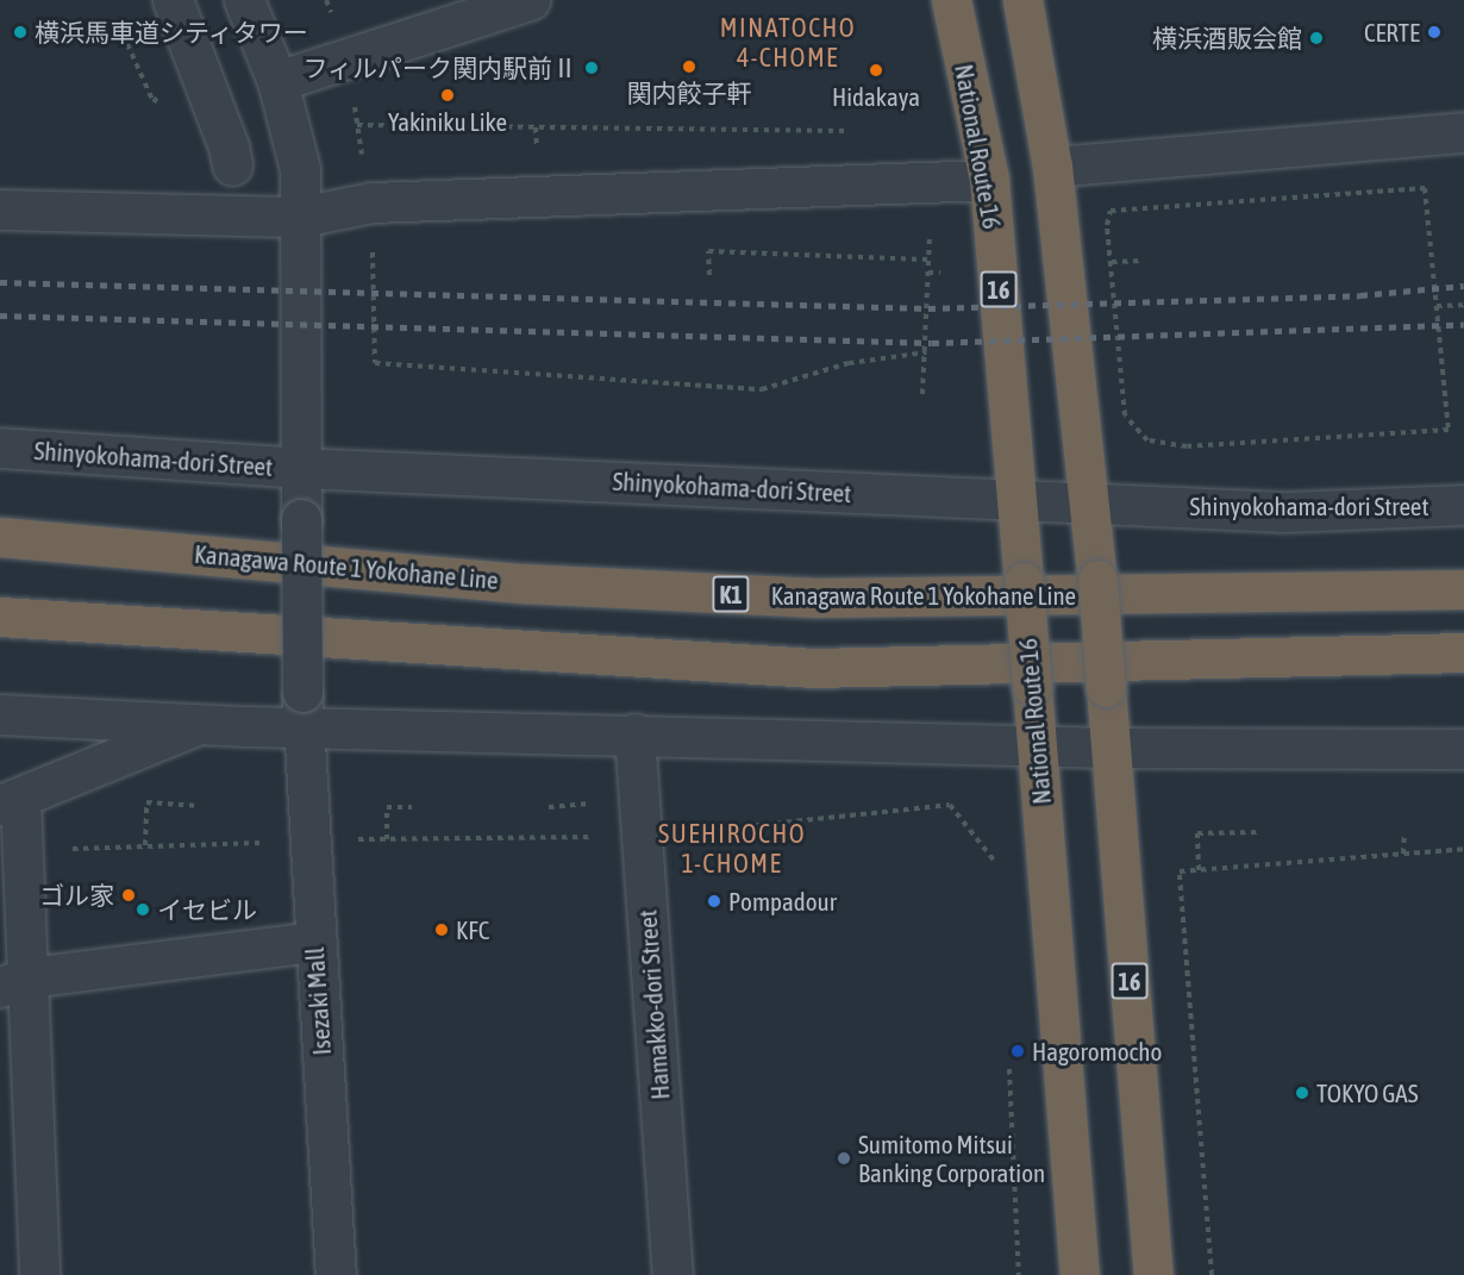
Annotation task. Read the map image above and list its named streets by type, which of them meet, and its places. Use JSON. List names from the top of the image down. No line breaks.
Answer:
{"streets":{"highway":["National Route 16","16","Kanagawa Route 1 Yokohane Line","K1"],"street":["Shinyokohama-dori Street","Isezaki Mall","Hamakko-dori Street"]},"crossings":[["National Route 16","Shinyokohama-dori Street"],["16","Shinyokohama-dori Street"],["Shinyokohama-dori Street","Isezaki Mall"]],"districts":["MINATOCHO 4-CHOME","SUEHIROCHO 1-CHOME"],"places":["横浜馬車道シティタワー","CERTE","横浜酒販会館","関内餃子軒","フィルパーク関内駅前Ⅱ","Hidakaya","Yakiniku Like","ゴル家","Pompadour","イセビル","KFC","Hagoromocho","TOKYO GAS","Sumitomo Mitsui Banking Corporation"]}
